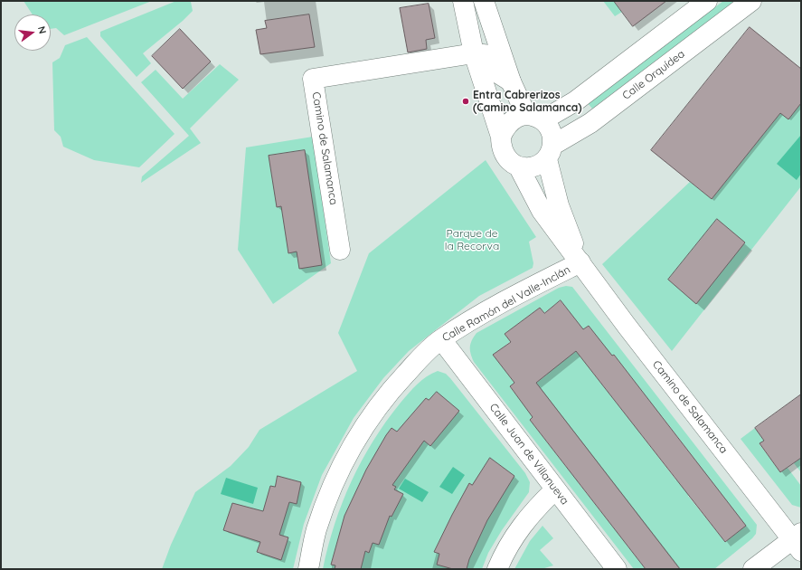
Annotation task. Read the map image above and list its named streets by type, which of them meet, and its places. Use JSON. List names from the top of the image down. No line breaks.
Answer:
{"streets":{"street":["Calle Orquídea","Camino de Salamanca","Calle Ramón del Valle-Inclán","Calle Juan de Villanueva"]},"crossings":[["Calle Orquídea","Camino de Salamanca"],["Camino de Salamanca","Calle Ramón del Valle-Inclán"],["Calle Ramón del Valle-Inclán","Calle Juan de Villanueva"]],"parks":["Parque de la Recorva"],"places":["Entra Cabrerizos (Camino Salamanca)"],"north":"right"}
